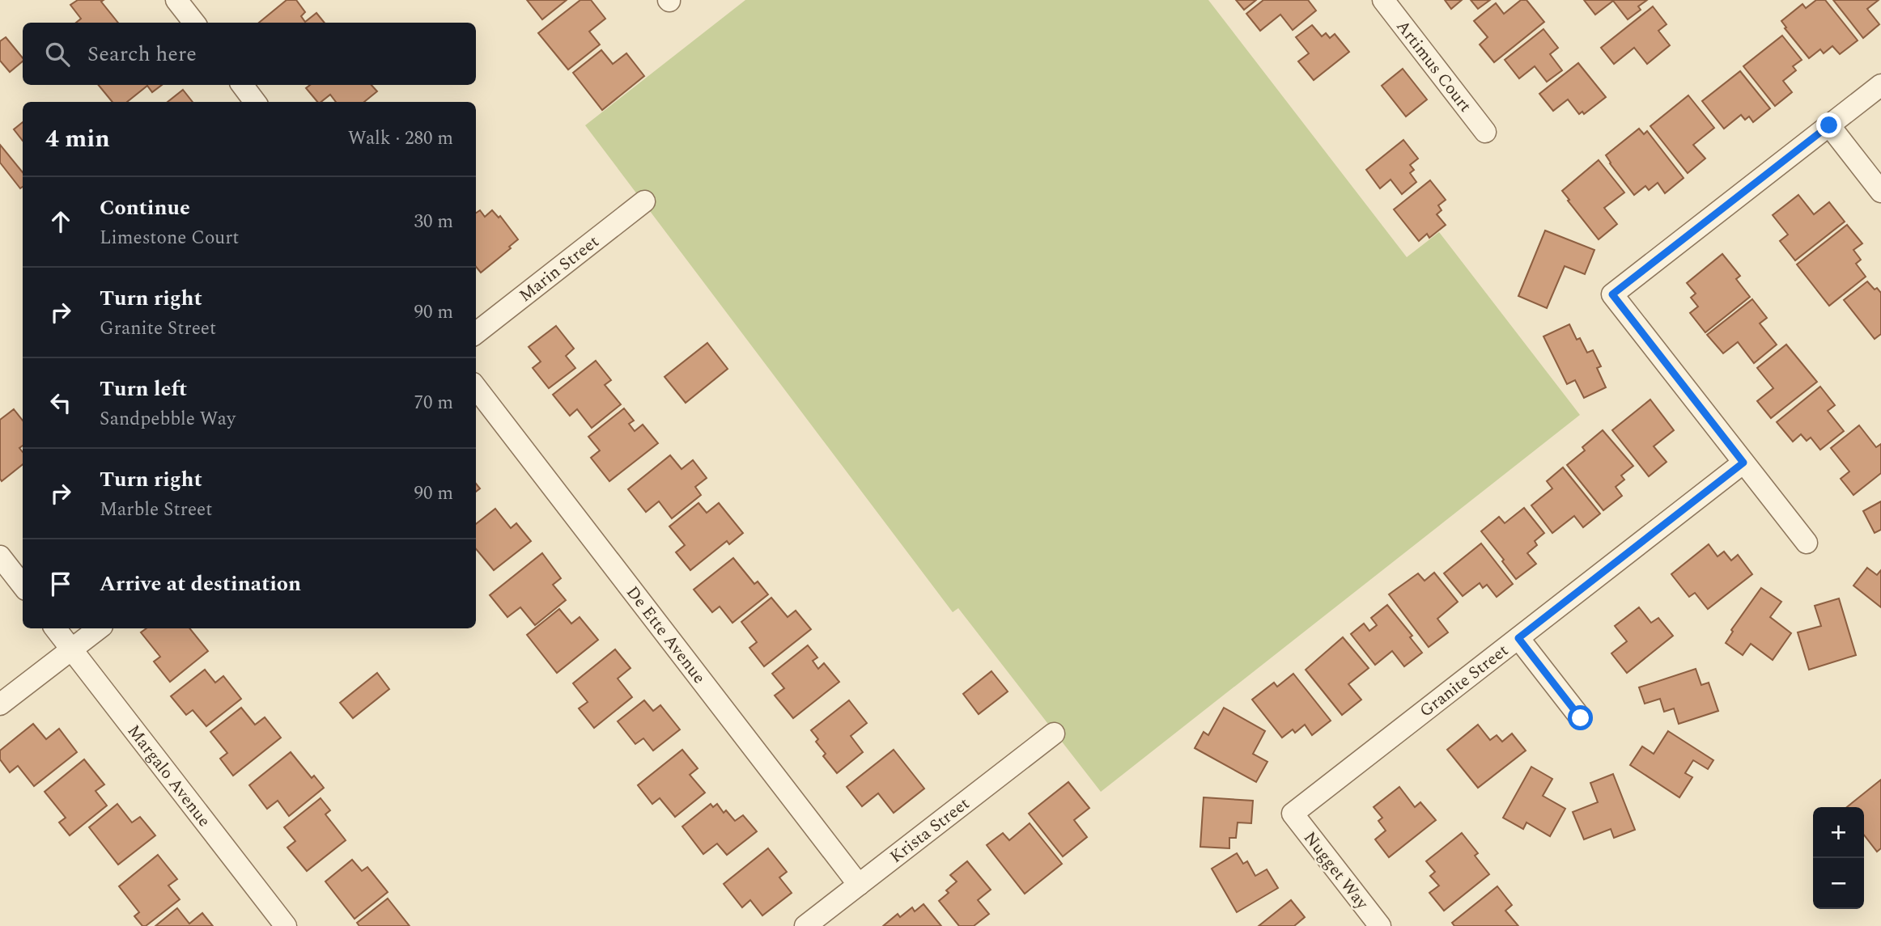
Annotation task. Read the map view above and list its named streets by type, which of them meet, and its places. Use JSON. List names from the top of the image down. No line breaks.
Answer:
{"streets":{"street":["Artimus Court","Marin Street","De Ette Avenue","Granite Street","Margalo Avenue","Krista Street","Nugget Way"]},"crossings":[["De Ette Avenue","Krista Street"],["Granite Street","Nugget Way"]],"page":{"search":"Search here","heading":["4 min","Walk · 280 m"],"list":[["Continue","Limestone Court","30 m"],["Turn right","Granite Street","90 m"],["Turn left","Sandpebble Way","70 m"],["Turn right","Marble Street","90 m"],"Arrive at destination"],"map_buttons":["+","−"]}}
